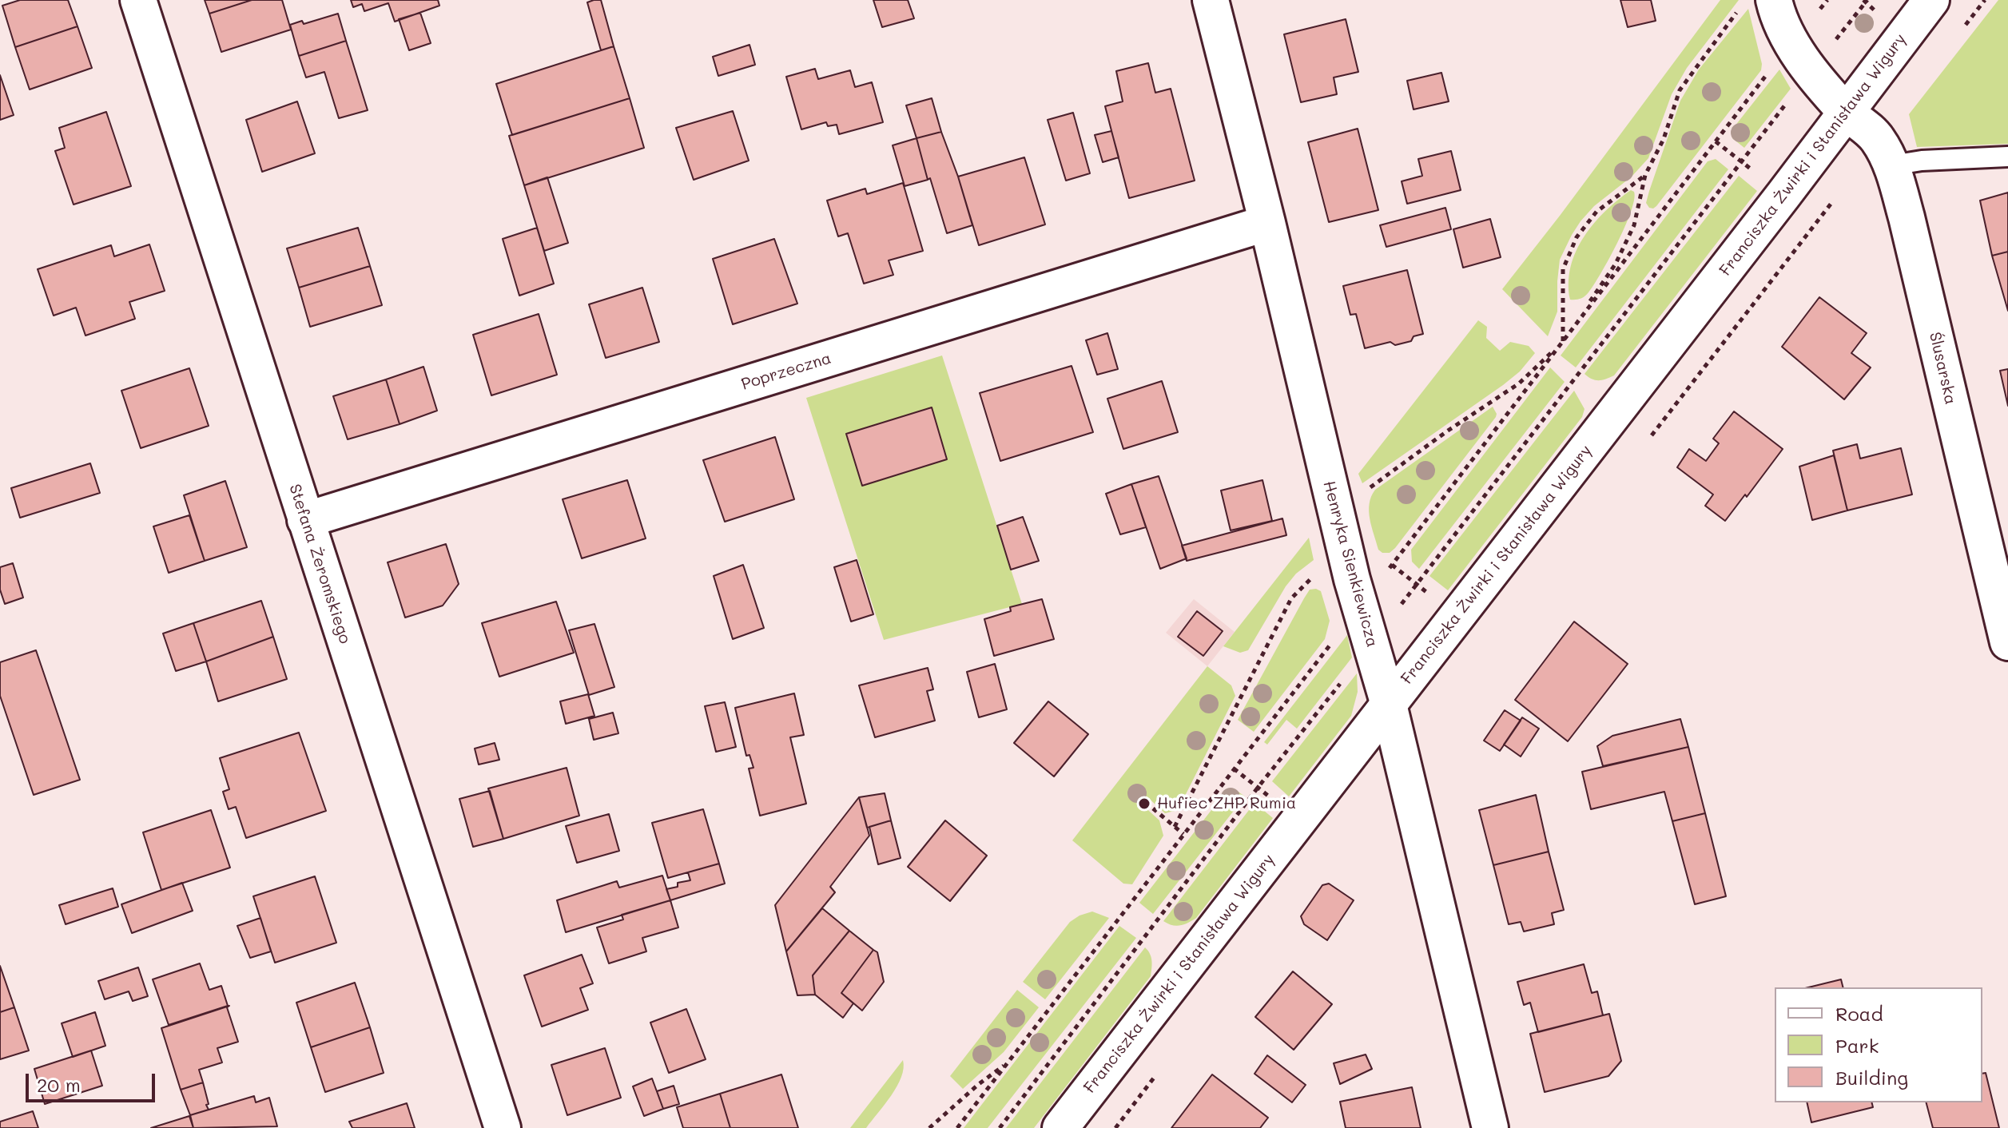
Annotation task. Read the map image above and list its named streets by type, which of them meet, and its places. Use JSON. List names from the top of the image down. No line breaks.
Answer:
{"streets":{"street":["Franciszka Żwirki i Stanisława Wigury","Ślusarska","Poprzeczna","Stefana Żeromskiego","Henryka Sienkiewicza"]},"crossings":[["Franciszka Żwirki i Stanisława Wigury","Ślusarska"],["Franciszka Żwirki i Stanisława Wigury","Henryka Sienkiewicza"],["Poprzeczna","Stefana Żeromskiego"],["Poprzeczna","Henryka Sienkiewicza"]],"places":["Hufiec ZHP Rumia"],"legend":["Road","Park","Building"],"scale_bar":"20 m"}
